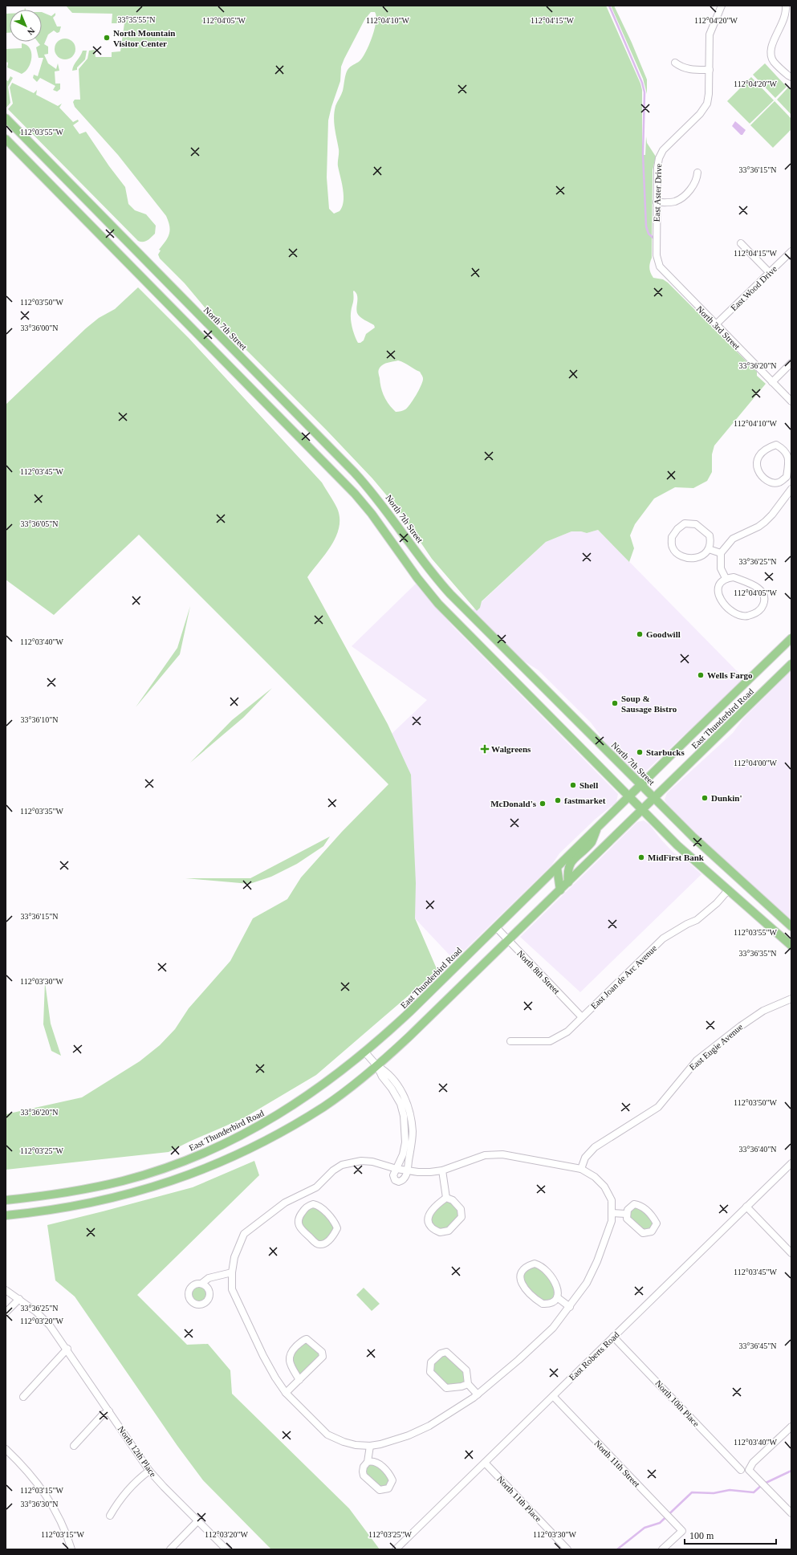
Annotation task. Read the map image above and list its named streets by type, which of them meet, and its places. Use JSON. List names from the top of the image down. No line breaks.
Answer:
{"streets":{"main road":["North 7th Street","East Thunderbird Road"],"street":["East Aster Drive","East Wood Drive","North 3rd Street","North 8th Street","East Joan de Arc Avenue","East Eugie Avenue","East Roberts Road","North 10th Place","North 12th Place","North 11th Street","North 11th Place"]},"crossings":[["East Aster Drive","North 3rd Street"],["East Wood Drive","North 3rd Street"],["North 7th Street","East Thunderbird Road"],["East Thunderbird Road","North 8th Street"],["North 8th Street","East Joan de Arc Avenue"],["East Roberts Road","North 10th Place"],["East Roberts Road","North 11th Street"],["East Roberts Road","North 11th Place"]],"places":{"other":["North Mountain Visitor Center","Goodwill","Wells Fargo","Soup & Sausage Bistro","Starbucks","Shell","Dunkin'","fastmarket","McDonald's","MidFirst Bank"],"health":["Walgreens"]},"scale_bar":"100 m","north":"bottom right","coordinates":["33°35'55\"N","112°04'05\"W","112°04'10\"W","112°04'15\"W","112°04'20\"W","112°03'55\"W","33°36'15\"N","112°03'50\"W","33°36'00\"N","33°36'20\"N","112°03'45\"W","33°36'05\"N","33°36'25\"N","112°03'40\"W","33°36'10\"N","112°04'00\"W","112°03'35\"W","33°36'35\"N","112°03'30\"W","33°36'40\"N","112°03'25\"W","112°03'20\"W","33°36'45\"N","112°03'15\"W","33°36'30\"N"]}
